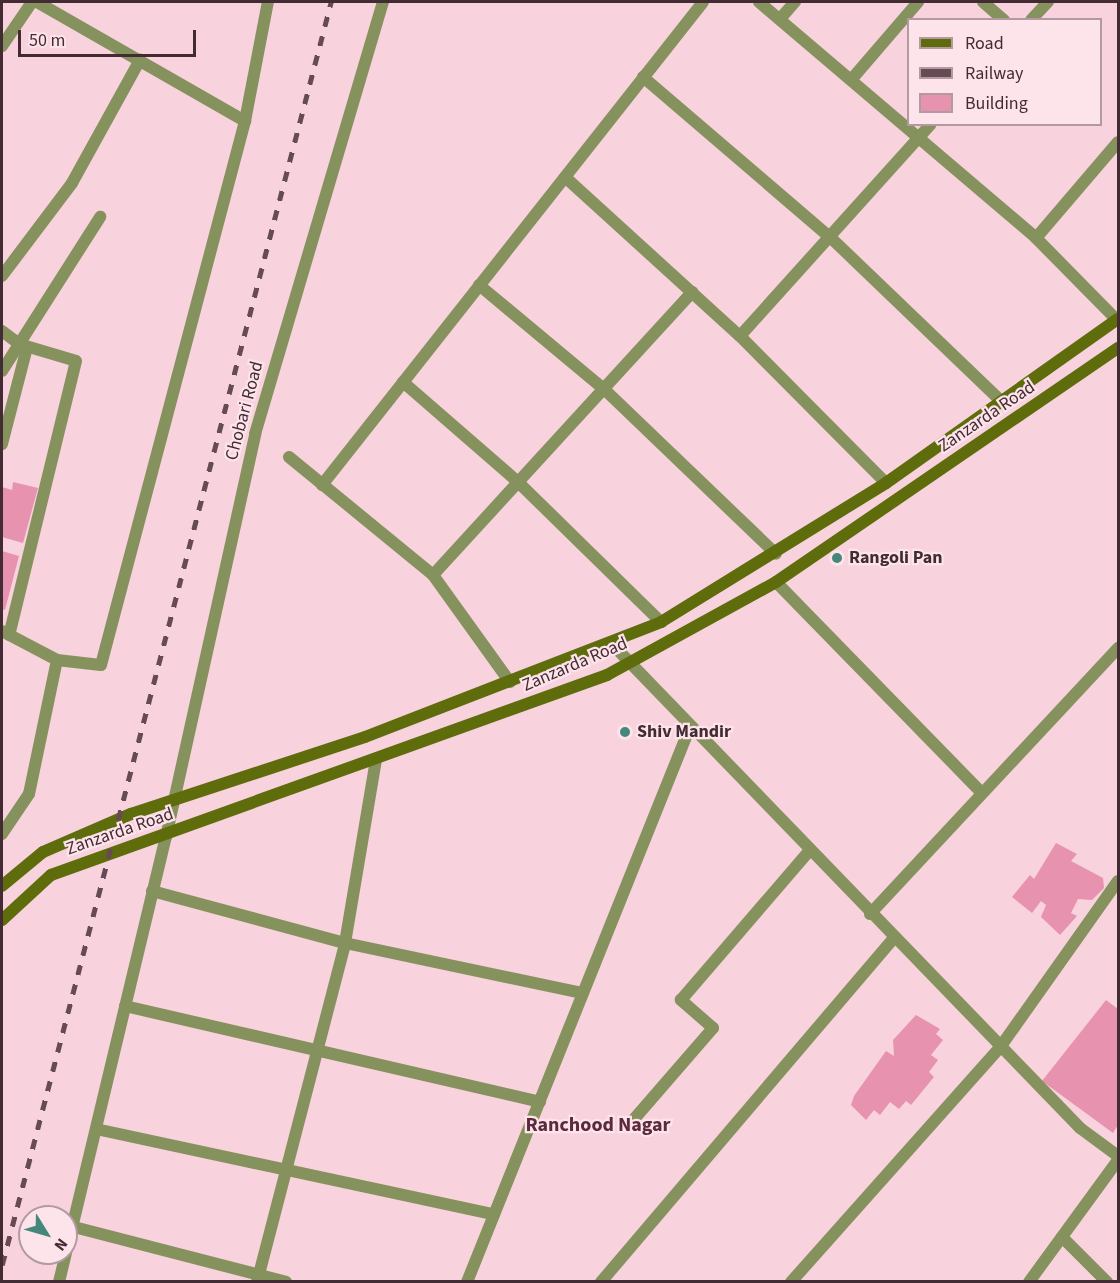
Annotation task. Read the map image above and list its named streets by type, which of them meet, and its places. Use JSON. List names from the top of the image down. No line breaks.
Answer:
{"streets":{"main road":["Zanzarda Road"],"street":["Chobari Road"]},"crossings":[["Chobari Road","Zanzarda Road"]],"districts":["Ranchood Nagar"],"places":["Rangoli Pan","Shiv Mandir"],"legend":["Road","Railway","Building"],"scale_bar":"50 m","north":"bottom right"}
